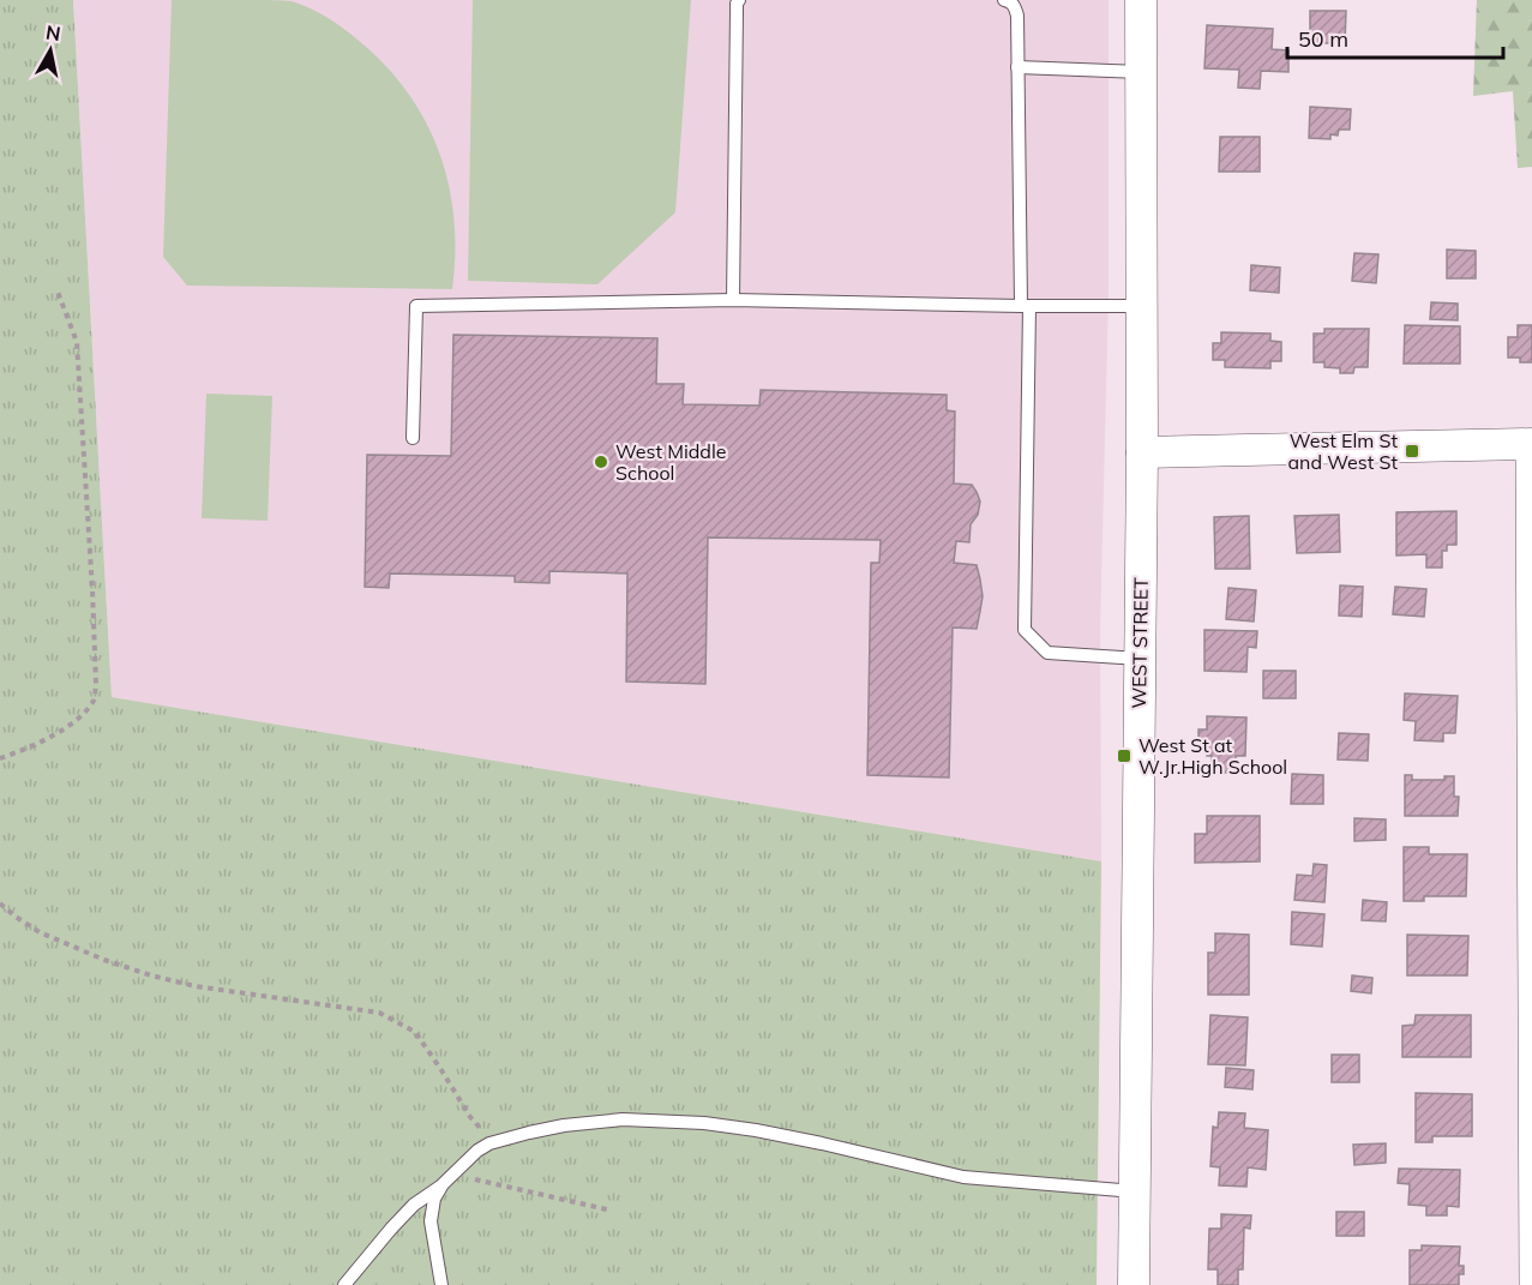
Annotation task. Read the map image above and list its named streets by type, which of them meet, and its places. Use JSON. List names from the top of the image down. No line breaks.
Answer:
{"streets":{"street":["WEST STREET"]},"places":{"transit":["West Elm St and West St","West St at W.Jr.High School"],"other":["West Middle School"]},"scale_bar":"50 m","north":"top"}
